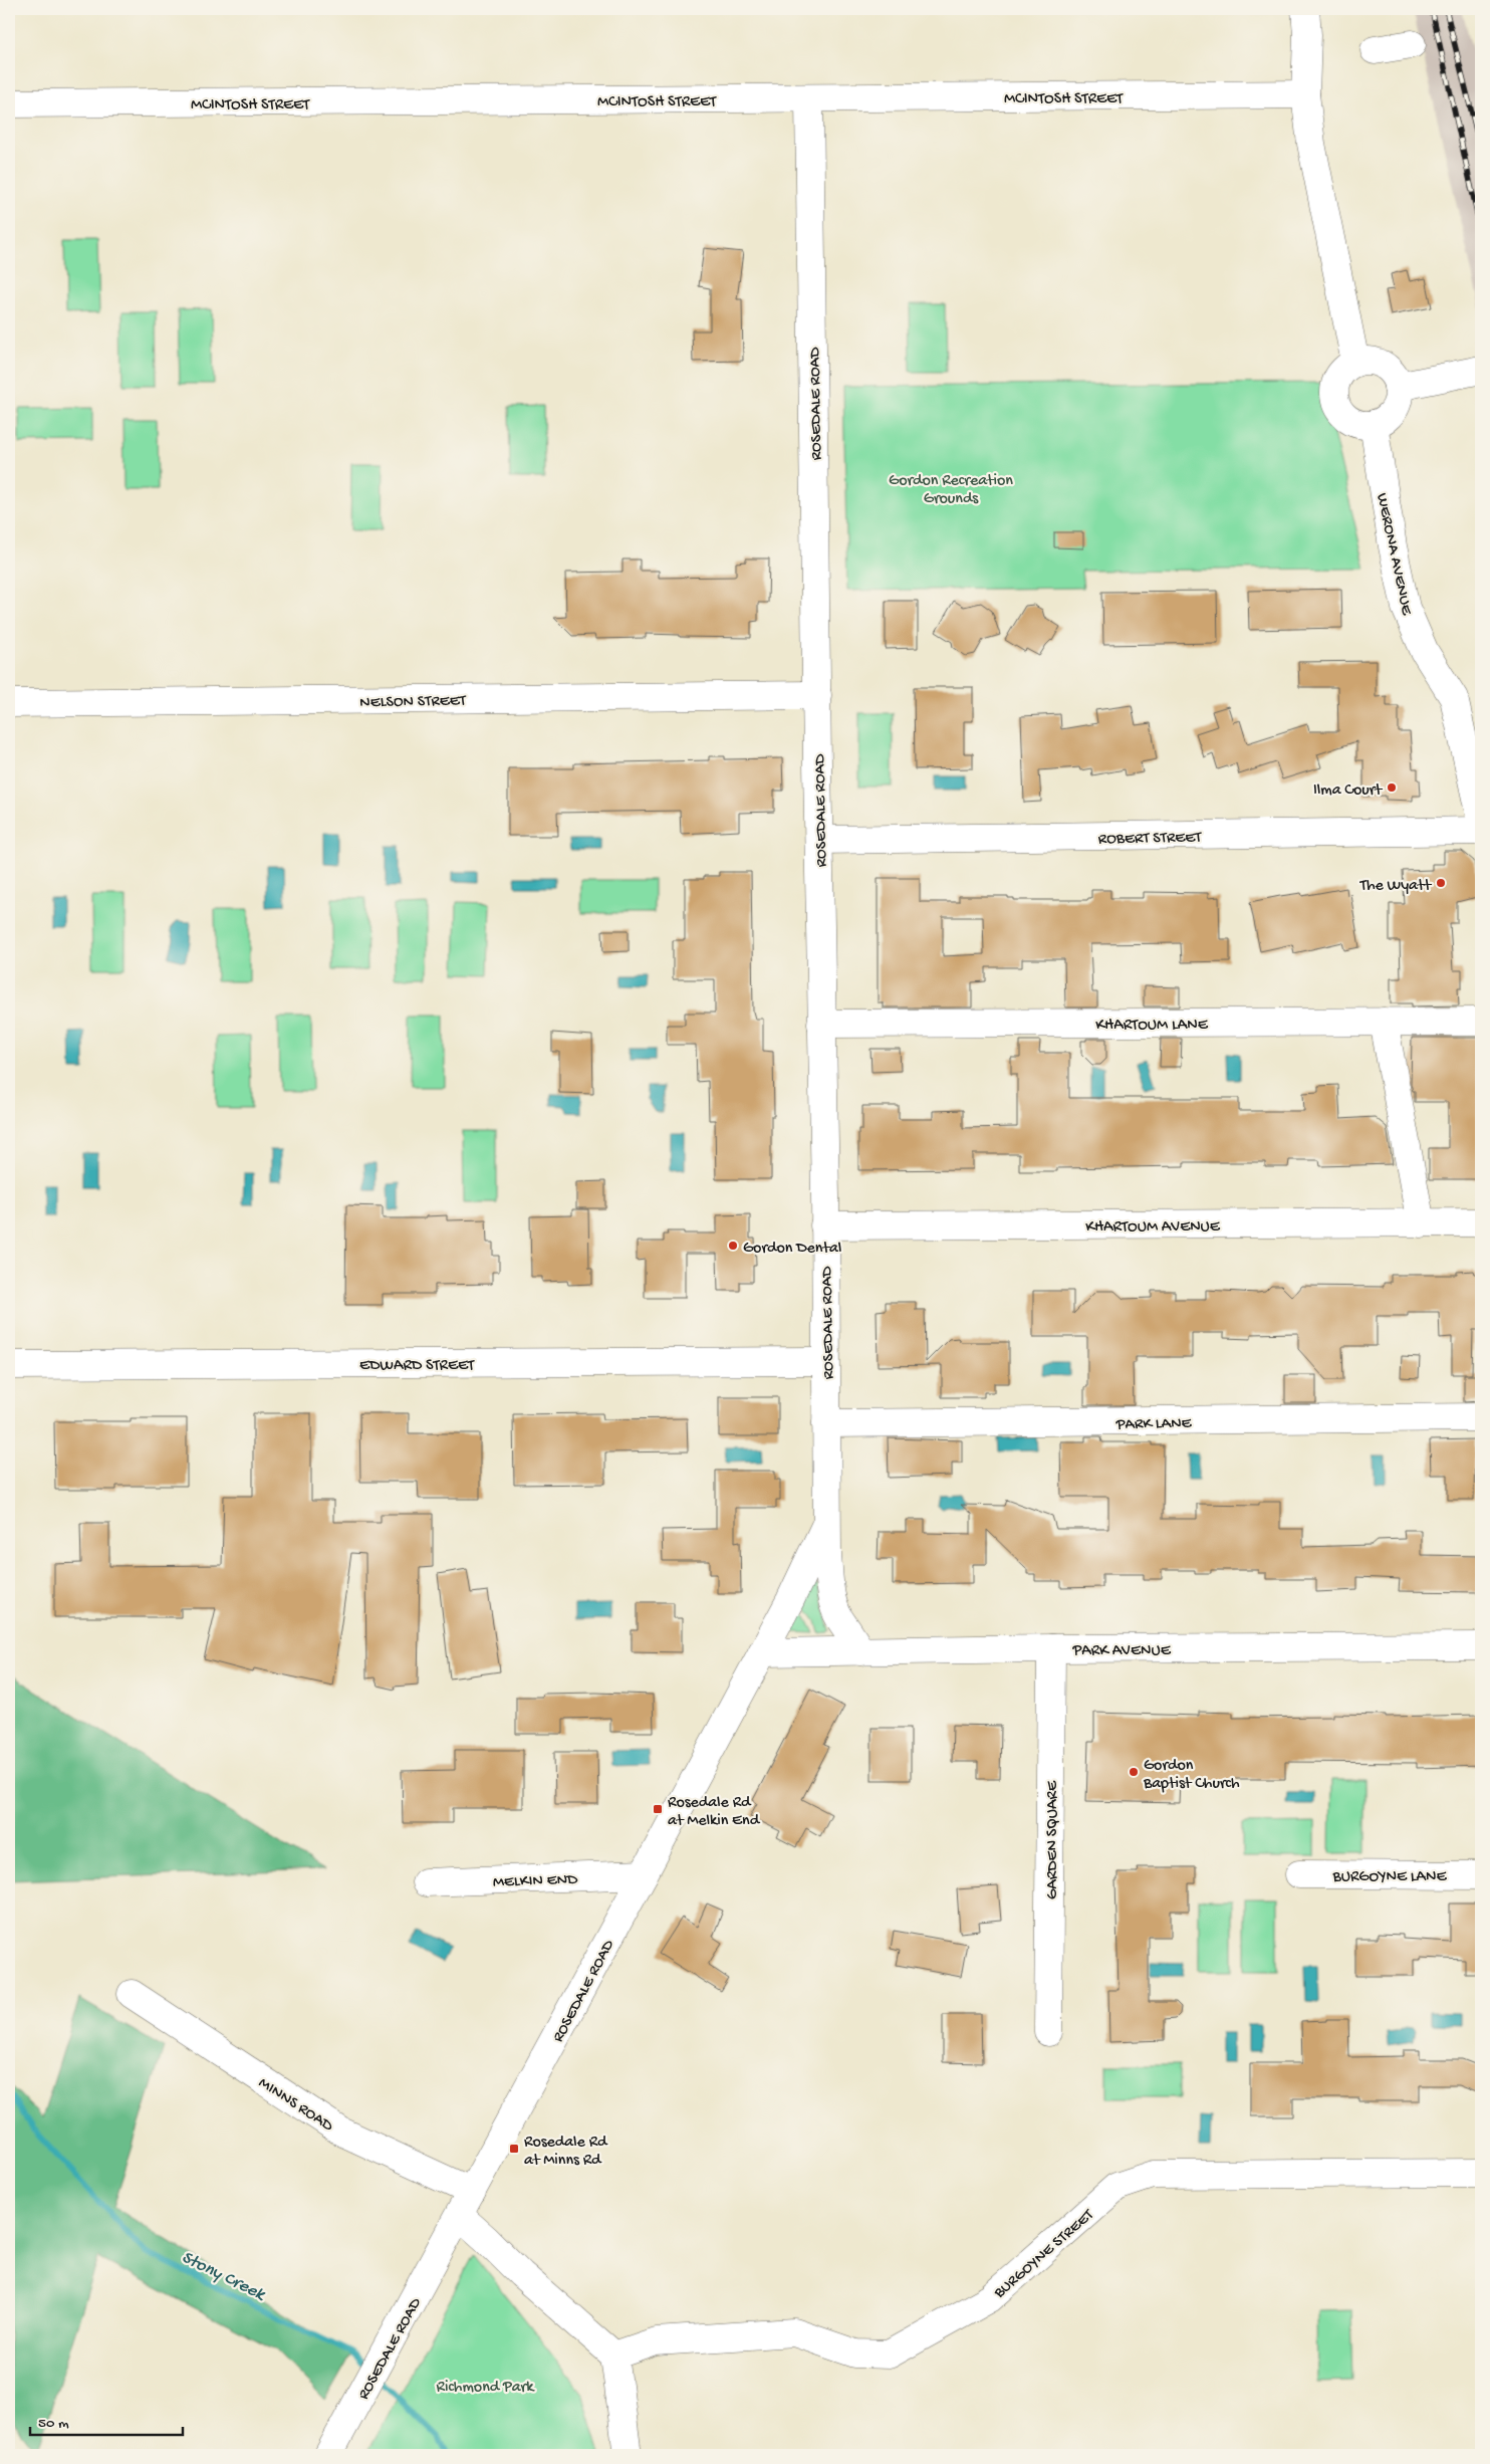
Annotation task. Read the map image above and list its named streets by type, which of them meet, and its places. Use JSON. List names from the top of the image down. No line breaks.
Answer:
{"streets":{"street":["MCINTOSH STREET","ROSEDALE ROAD","WERONA AVENUE","NELSON STREET","ROBERT STREET","KHARTOUM LANE","KHARTOUM AVENUE","EDWARD STREET","PARK LANE","PARK AVENUE","GARDEN SQUARE","BURGOYNE LANE","MELKIN END","MINNS ROAD","BURGOYNE STREET"]},"crossings":[["MCINTOSH STREET","ROSEDALE ROAD"],["ROSEDALE ROAD","NELSON STREET"],["ROSEDALE ROAD","ROBERT STREET"],["ROSEDALE ROAD","KHARTOUM LANE"],["ROSEDALE ROAD","KHARTOUM AVENUE"],["ROSEDALE ROAD","EDWARD STREET"],["ROSEDALE ROAD","PARK LANE"],["ROSEDALE ROAD","PARK AVENUE"],["ROSEDALE ROAD","MELKIN END"],["ROSEDALE ROAD","MINNS ROAD"],["PARK AVENUE","GARDEN SQUARE"]],"water":["Stony Creek"],"parks":["Gordon Recreation Grounds","Richmond Park"],"places":{"other":["Ilma Court","The Wyatt","Gordon Dental","Gordon Baptist Church"],"transit":["Rosedale Rd at Melkin End","Rosedale Rd at Minns Rd"]},"scale_bar":"50 m"}
